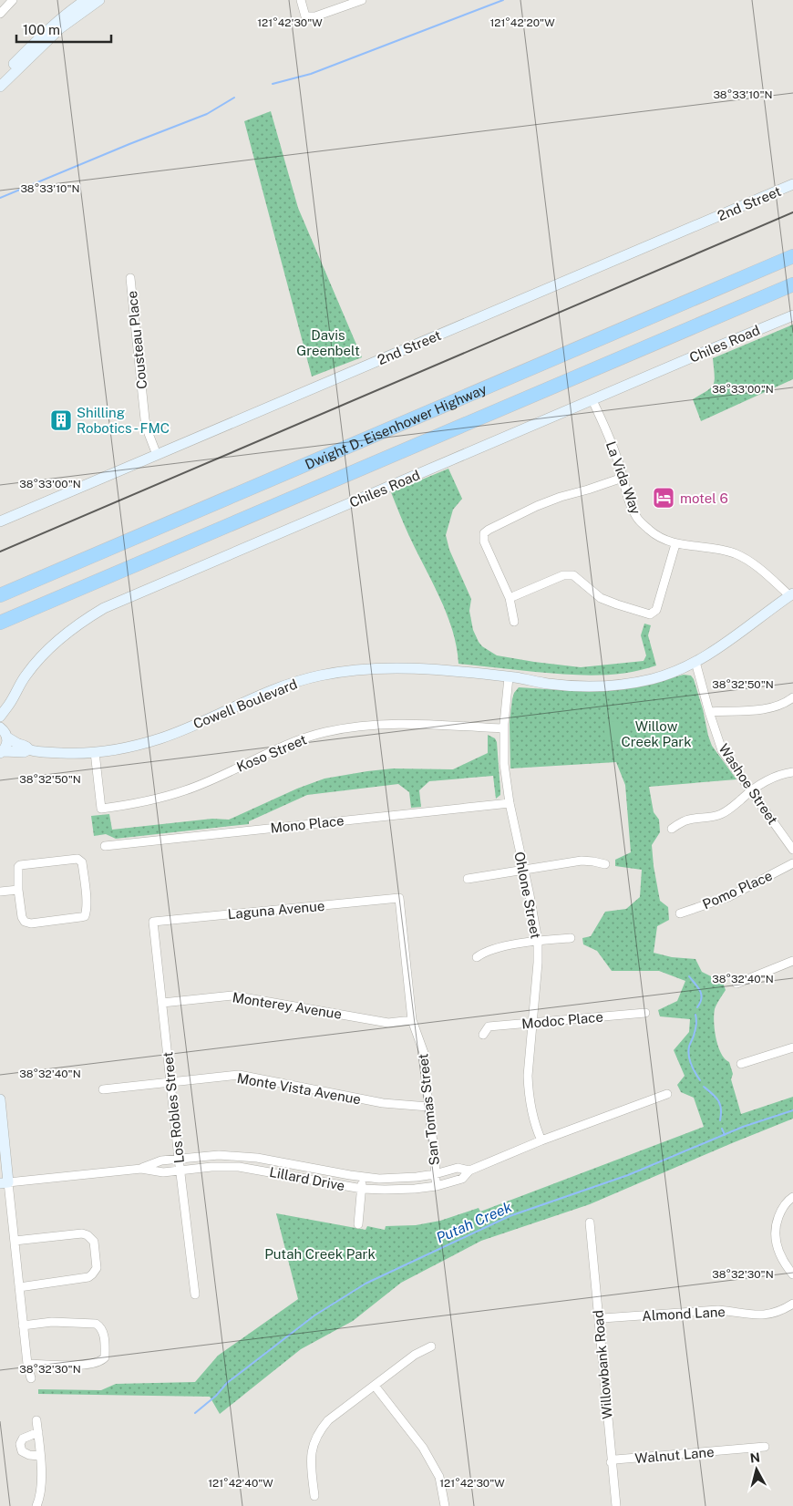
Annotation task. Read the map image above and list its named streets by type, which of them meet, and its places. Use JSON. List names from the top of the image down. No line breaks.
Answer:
{"streets":{"highway":["Dwight D. Eisenhower Highway"],"street":["2nd Street","Cousteau Place","Chiles Road","La Vida Way","Cowell Boulevard","Koso Street","Washoe Street","Mono Place","Pomo Place","Ohlone Street","Laguna Avenue","Monterey Avenue","Modoc Place","Monte Vista Avenue","Los Robles Street","San Tomas Street","Lillard Drive","Almond Lane","Willowbank Road","Walnut Lane"]},"crossings":[["2nd Street","Cousteau Place"],["Chiles Road","La Vida Way"],["La Vida Way","Cowell Boulevard"],["Cowell Boulevard","Koso Street"],["Cowell Boulevard","Washoe Street"],["Cowell Boulevard","Ohlone Street"],["Koso Street","Ohlone Street"],["Mono Place","Ohlone Street"],["Ohlone Street","Modoc Place"],["Ohlone Street","Lillard Drive"],["Laguna Avenue","Los Robles Street"],["Laguna Avenue","San Tomas Street"],["Monterey Avenue","Los Robles Street"],["Monterey Avenue","San Tomas Street"],["Monte Vista Avenue","Los Robles Street"],["Monte Vista Avenue","San Tomas Street"],["Los Robles Street","Lillard Drive"],["San Tomas Street","Lillard Drive"],["Almond Lane","Willowbank Road"],["Willowbank Road","Walnut Lane"]],"water":["Putah Creek"],"parks":["Davis Greenbelt","Willow Creek Park","Putah Creek Park"],"places":{"building":["Shilling Robotics - FMC"],"hotel":["motel 6"]},"scale_bar":"100 m","north":"top","coordinates":["121°42'30\"W","121°42'20\"W","38°33'10\"N","38°33'00\"N","38°32'50\"N","38°32'40\"N","38°32'30\"N","121°42'40\"W"]}
